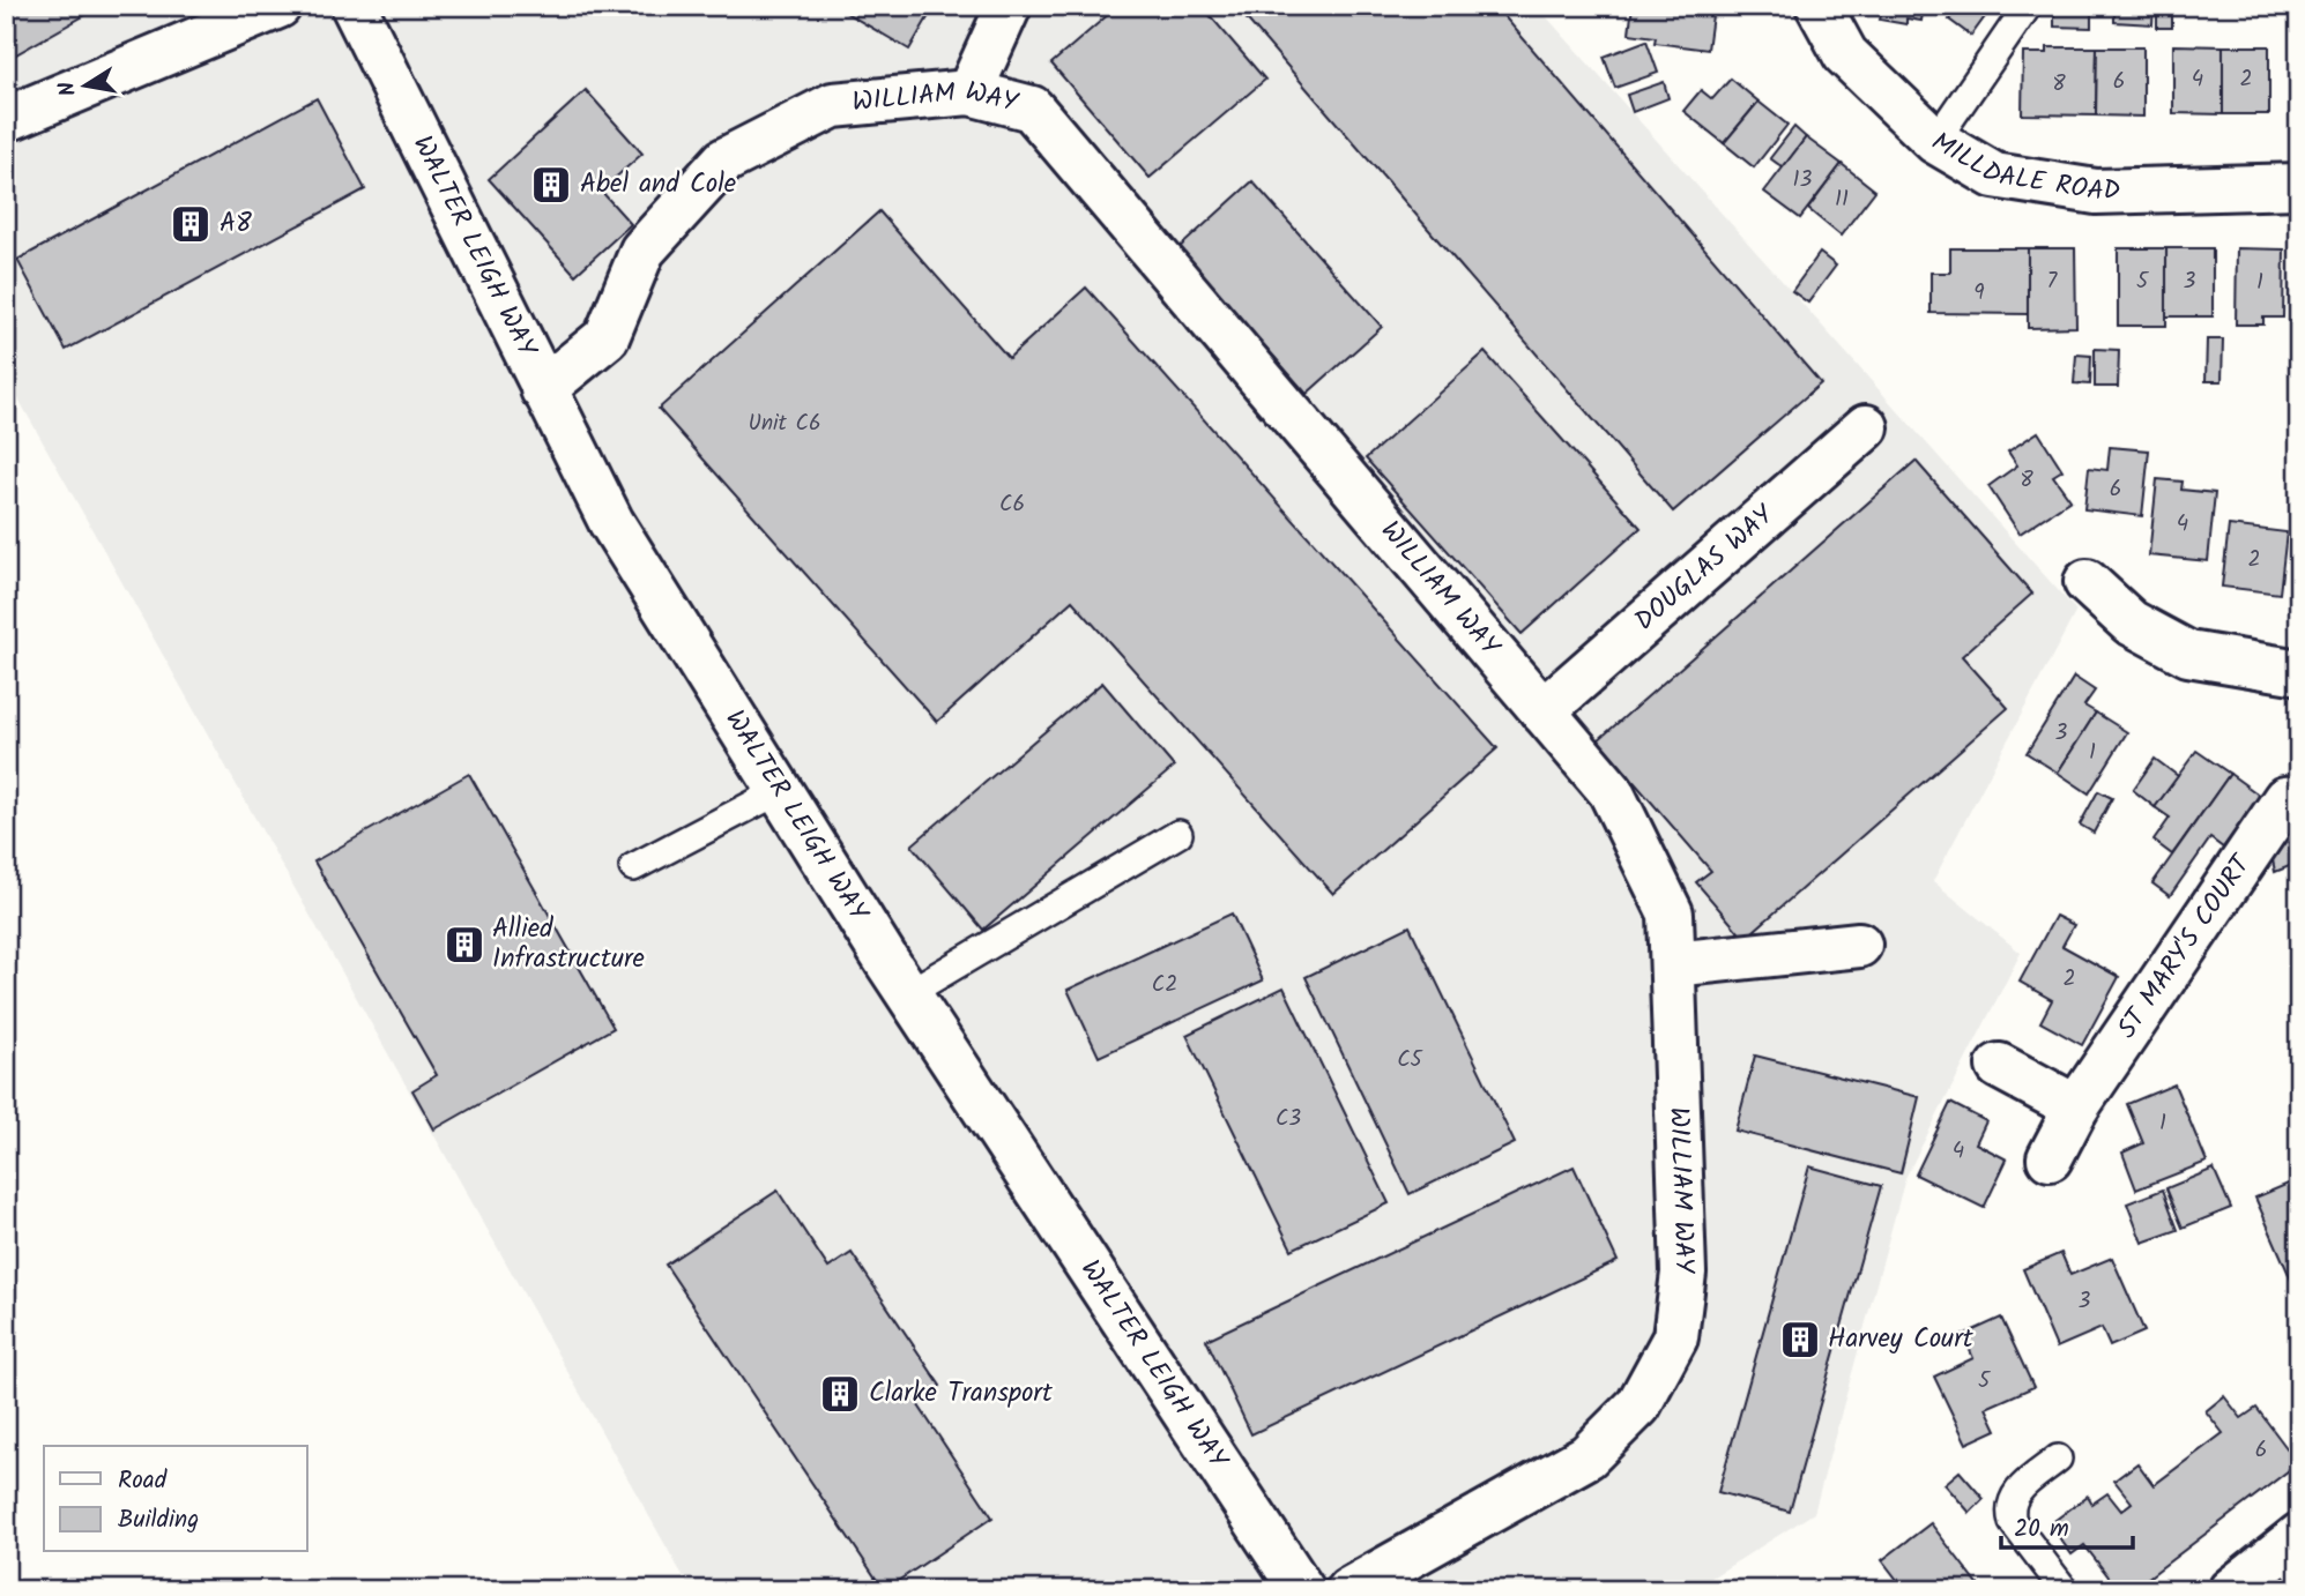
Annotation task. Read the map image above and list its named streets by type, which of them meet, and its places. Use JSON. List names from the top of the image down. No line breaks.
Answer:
{"streets":{"street":["WILLIAM WAY","MILLDALE ROAD","WALTER LEIGH WAY","DOUGLAS WAY","ST MARY'S COURT"]},"crossings":[["WILLIAM WAY","WALTER LEIGH WAY"],["WILLIAM WAY","DOUGLAS WAY"]],"places":{"building":["Abel and Cole","A8","Allied Infrastructure","Harvey Court","Clarke Transport"]},"house_numbers":["4","2","6","8","13","11","7","5","3","1","9","Unit C6","8","6","C6","4","2","3","1","2","C2","C5","C3","1","4","3","5","6"],"legend":["Road","Building"],"scale_bar":"20 m","north":"left"}
